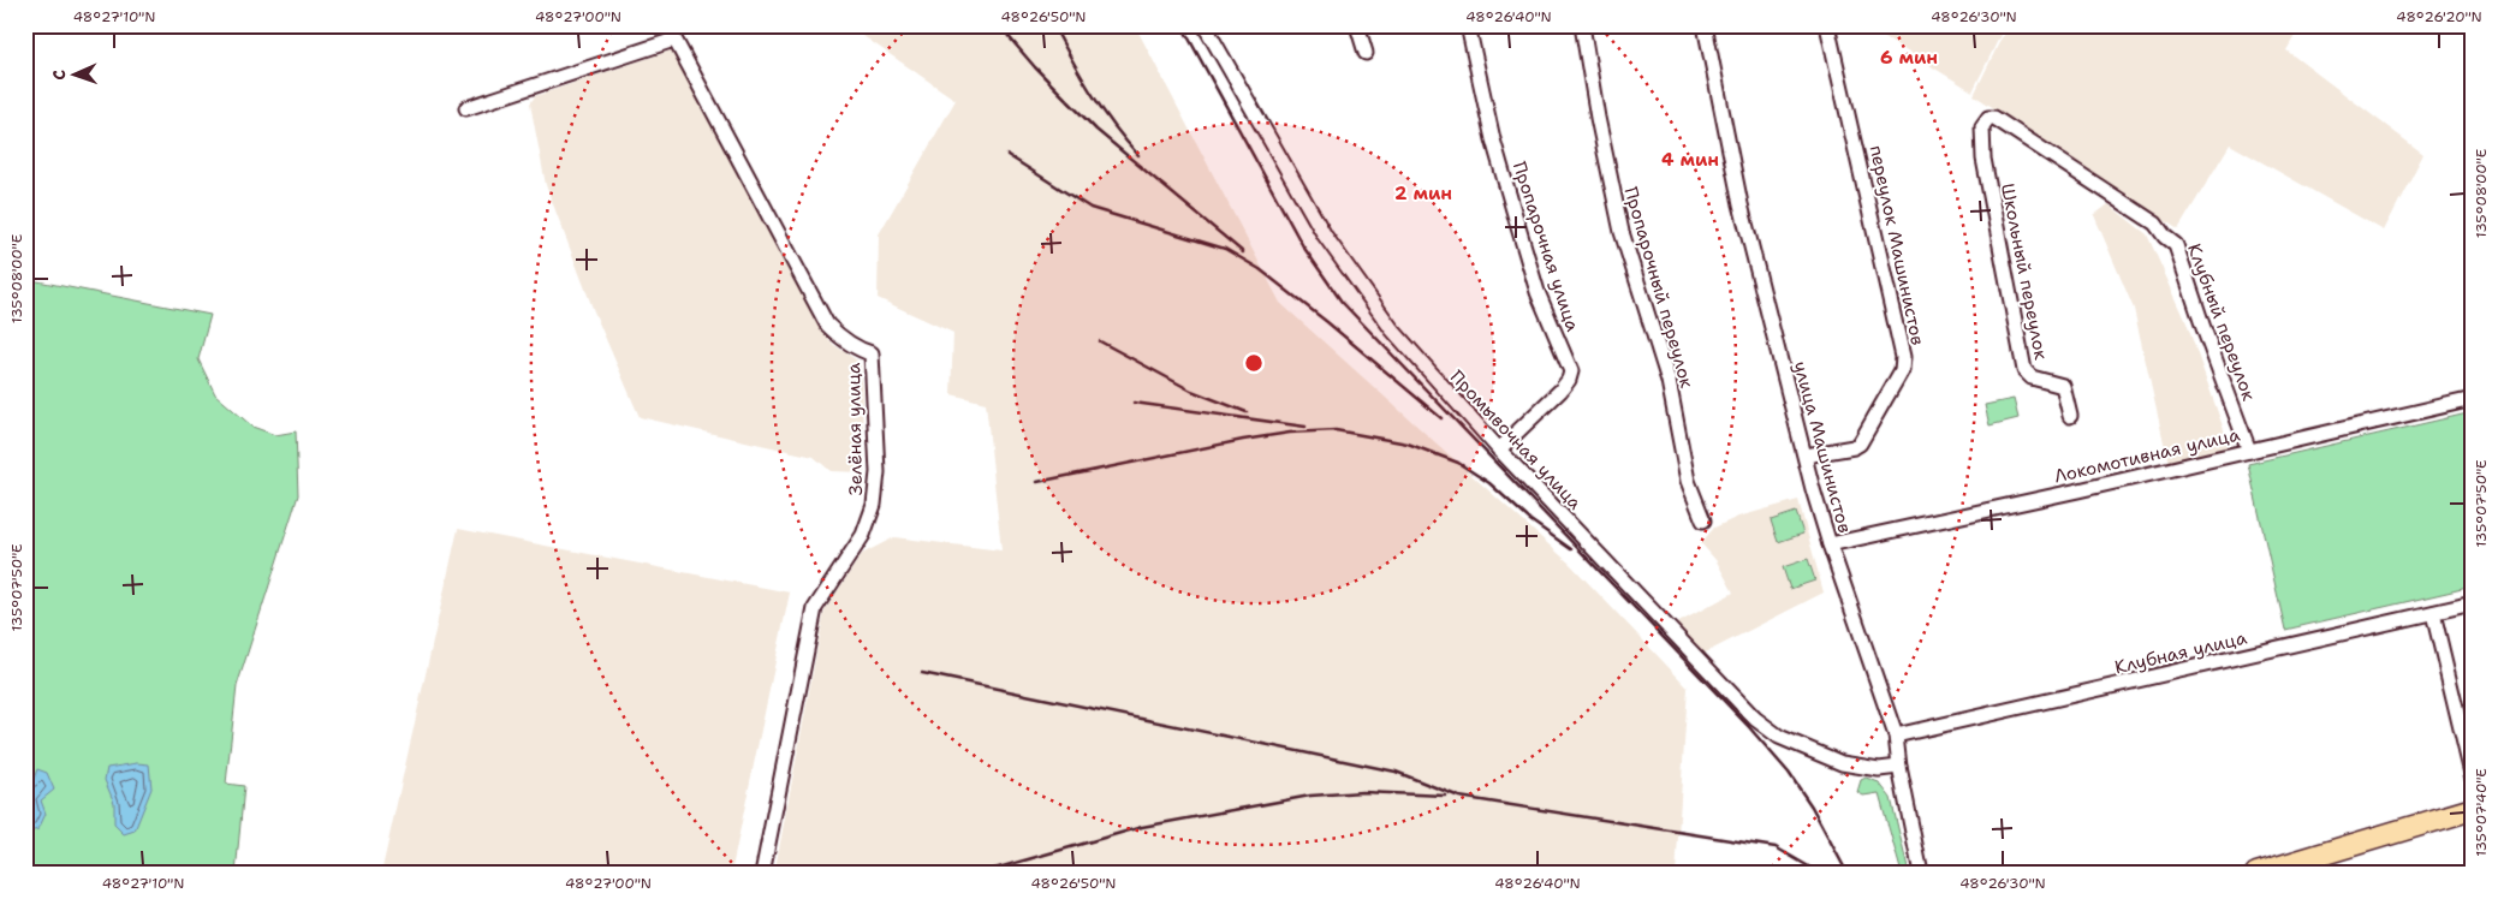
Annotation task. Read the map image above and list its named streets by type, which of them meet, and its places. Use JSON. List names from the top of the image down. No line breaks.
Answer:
{"streets":{"street":["переулок Машинистов","Пропарочная улица","Школьный переулок","Пропарочный переулок","Клубный переулок","Зелёная улица","Промывочная улица","улица Машинистов","Локомотивная улица","Клубная улица"]},"crossings":[["переулок Машинистов","улица Машинистов"],["Пропарочная улица","Промывочная улица"],["Школьный переулок","Клубный переулок"],["Клубный переулок","Локомотивная улица"],["Промывочная улица","улица Машинистов"],["улица Машинистов","Локомотивная улица"],["улица Машинистов","Клубная улица"]],"north":"left","coordinates":["48°27'10\"N","48°27'00\"N","48°26'50\"N","48°26'40\"N","48°26'30\"N","48°26'20\"N","135°08'00\"E","135°07'50\"E","135°07'40\"E"],"rings":["6 мин","4 мин","2 мин"]}
